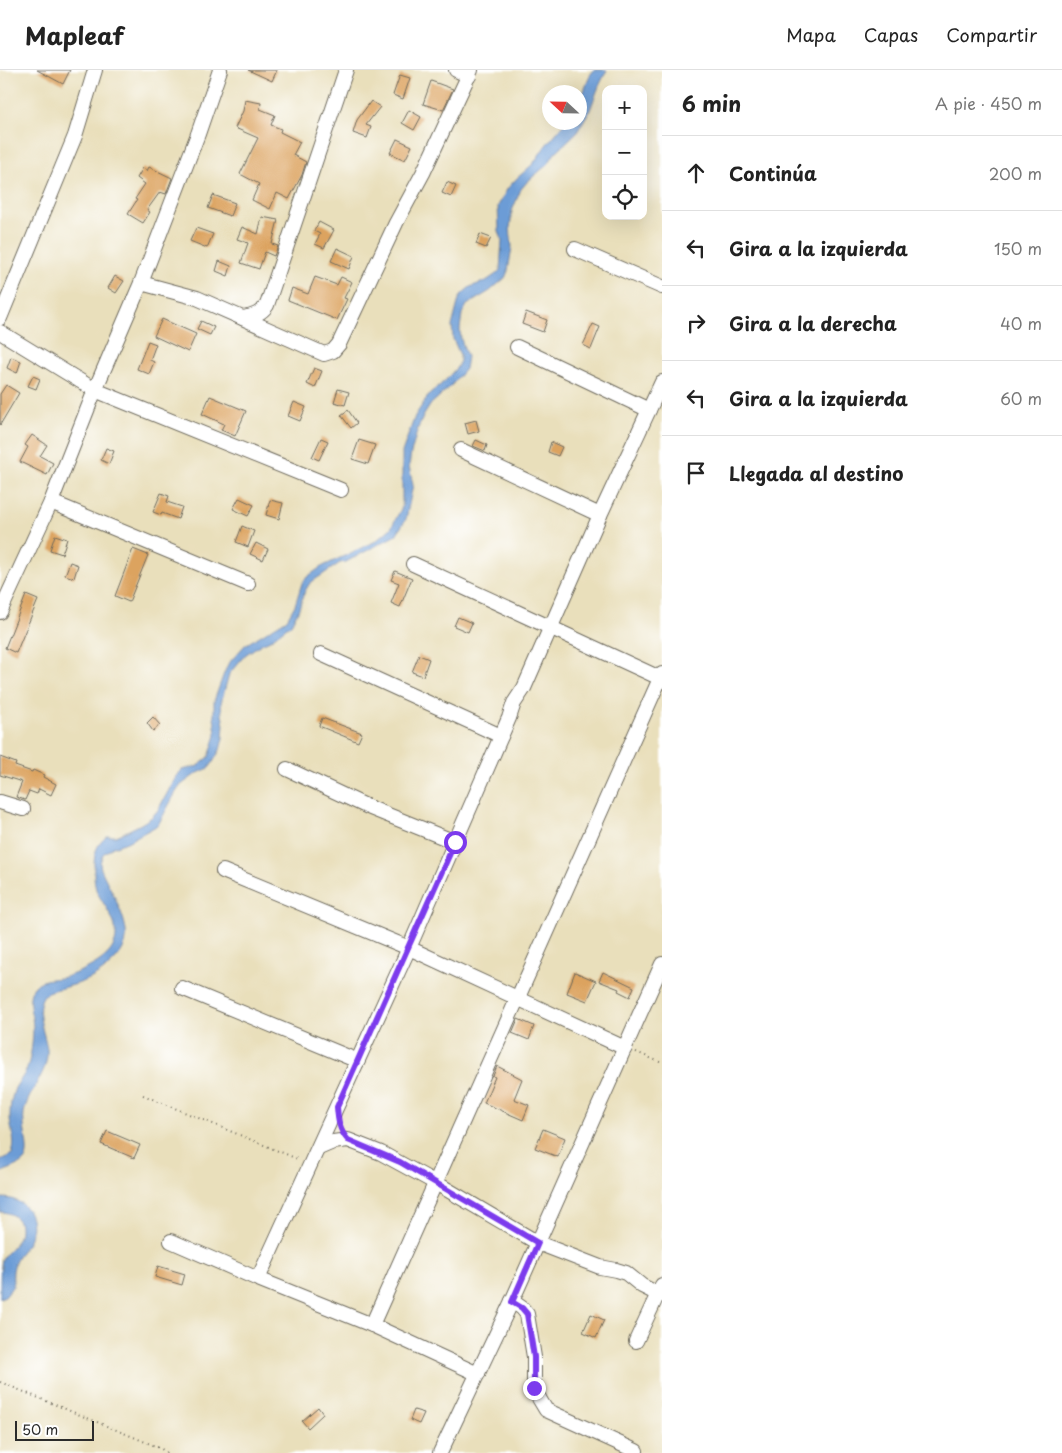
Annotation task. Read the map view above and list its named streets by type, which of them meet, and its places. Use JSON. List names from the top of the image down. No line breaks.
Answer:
{"scale_bar":"50 m","north":"left","page":{"header":"Mapleaf","nav":["Mapa","Capas","Compartir"],"heading":["6 min","A pie · 450 m"],"map_buttons":["+","−"],"list":[["Continúa","200 m"],["Gira a la izquierda","150 m"],["Gira a la derecha","40 m"],["Gira a la izquierda","60 m"],"Llegada al destino"],"scale":"50 m"}}
